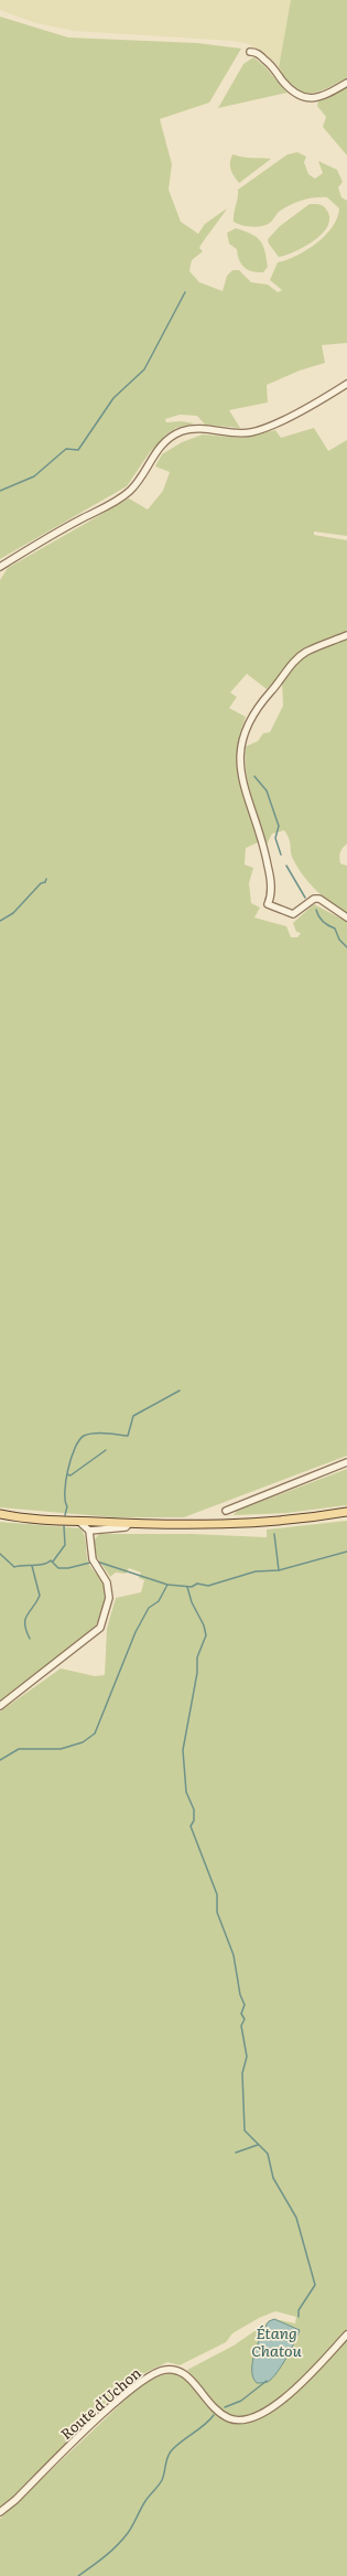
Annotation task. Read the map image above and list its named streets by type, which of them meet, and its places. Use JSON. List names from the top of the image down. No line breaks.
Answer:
{"streets":{"street":["Route d'Uchon"]},"water":["Étang Chatou"]}
